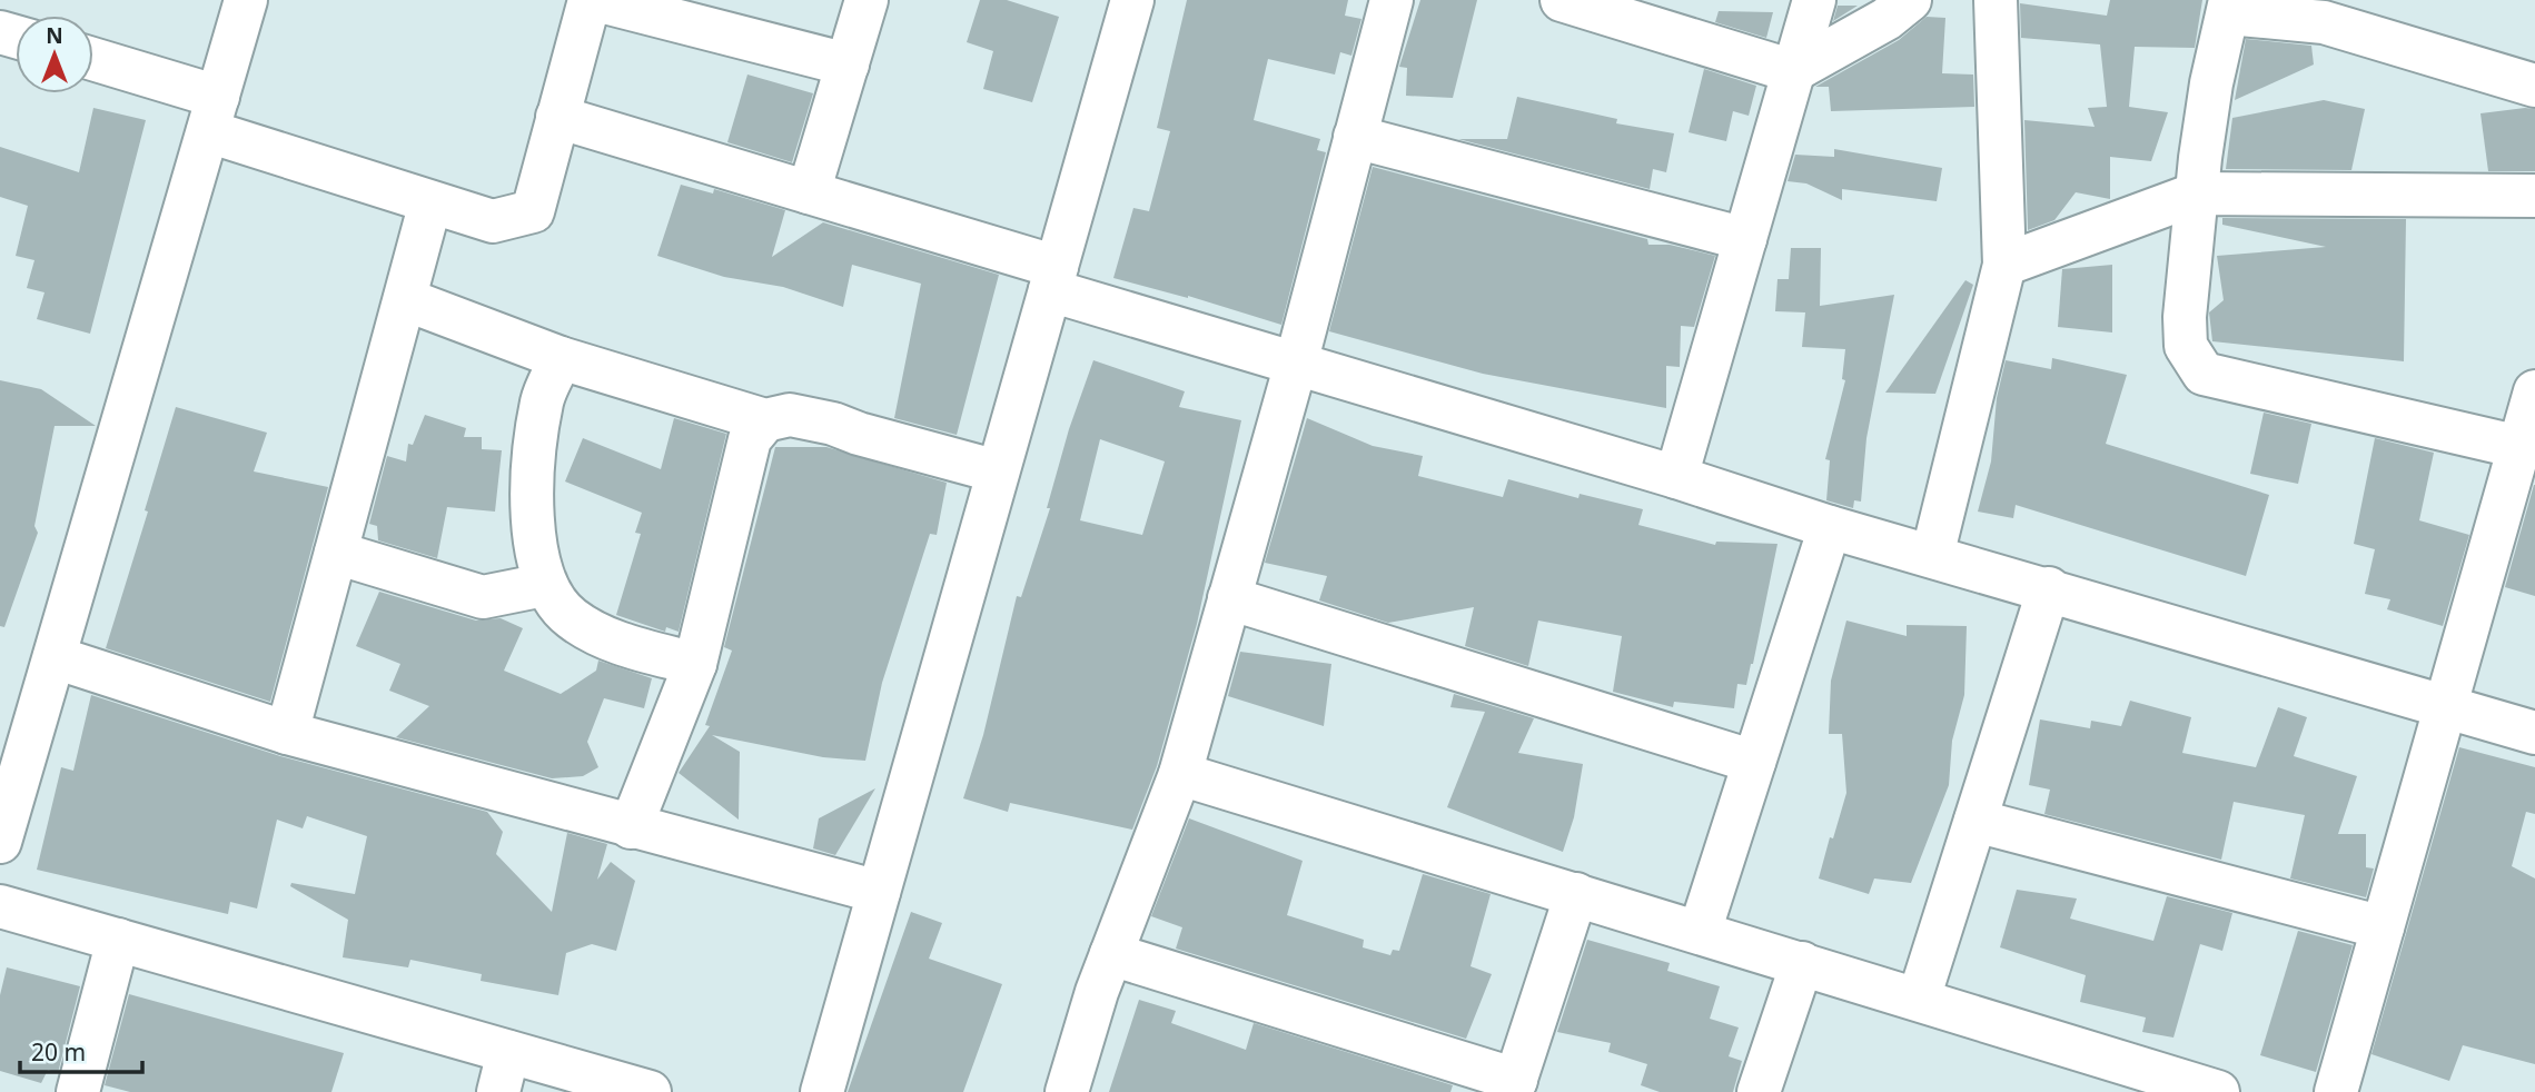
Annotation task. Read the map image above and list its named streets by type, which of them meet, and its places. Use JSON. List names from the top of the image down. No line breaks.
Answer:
{"scale_bar":"20 m","north":"top"}
